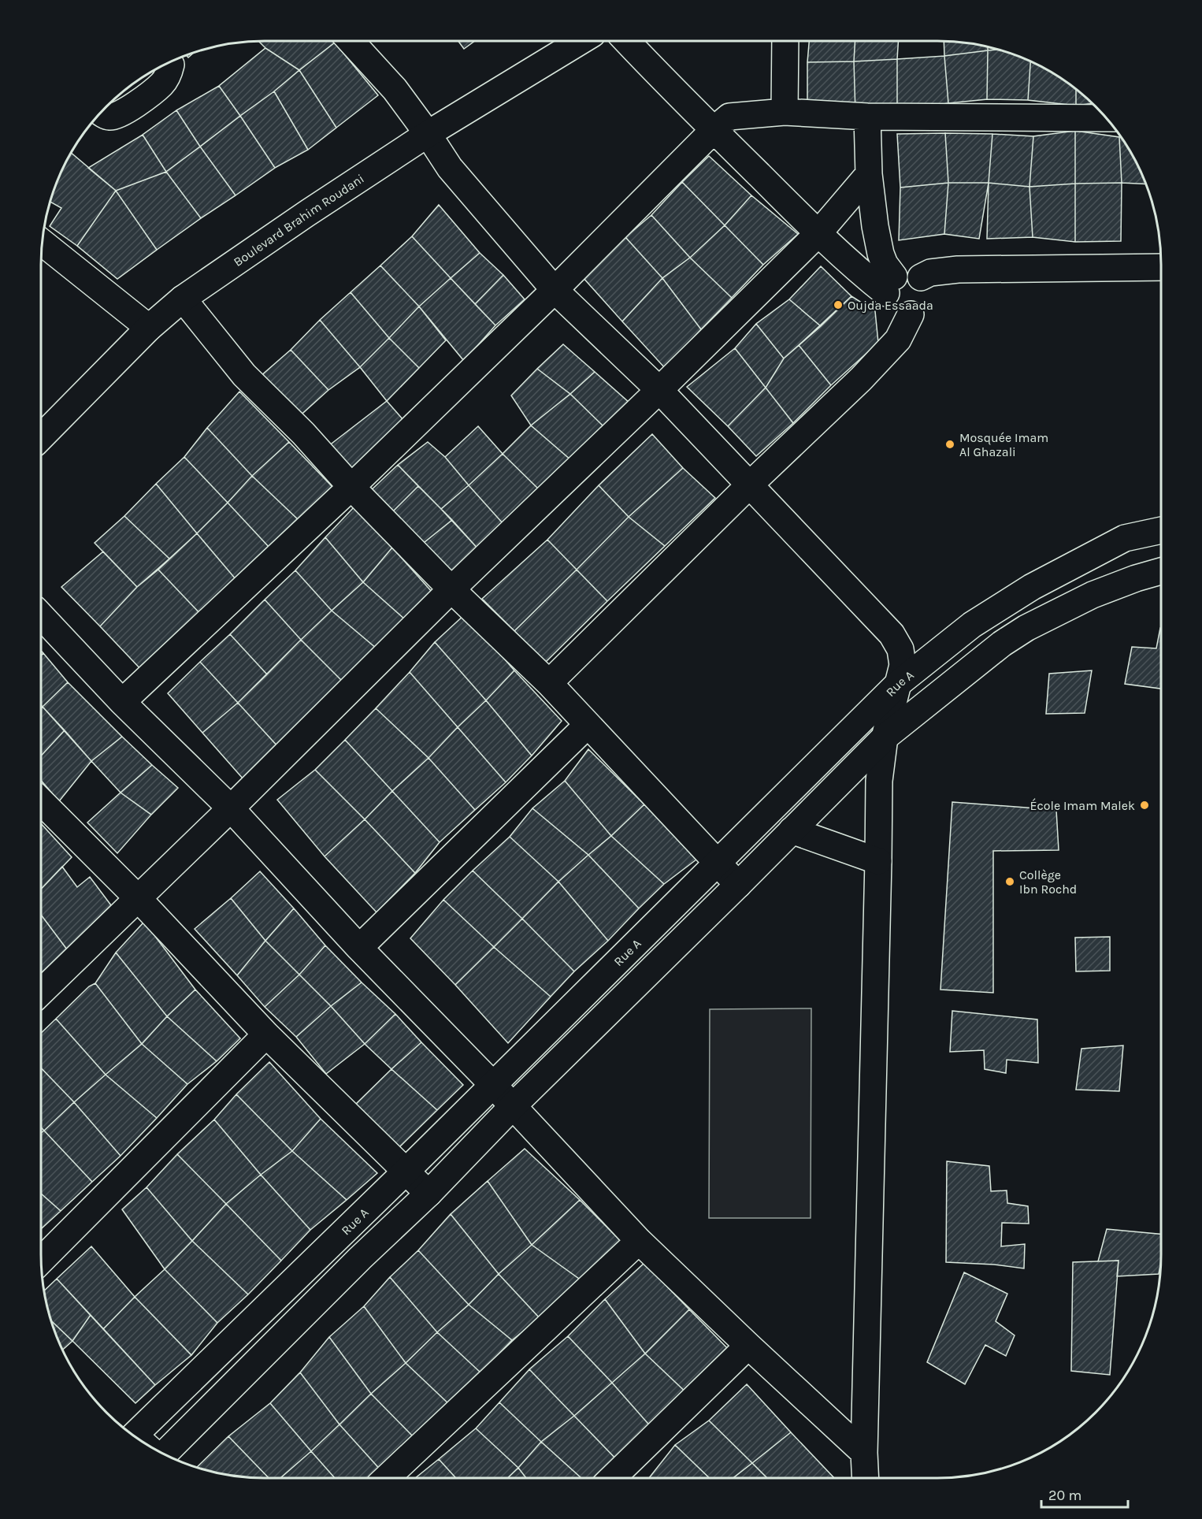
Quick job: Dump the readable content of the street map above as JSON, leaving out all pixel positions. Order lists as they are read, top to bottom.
{
  "streets": {
    "street": ["Boulevard Brahim Roudani", "Rue A"]
  },
  "places": [
    "Oujda Essaada",
    "Mosquée Imam Al Ghazali",
    "École Imam Malek",
    "Collège Ibn Rochd"
  ],
  "scale_bar": "20 m"
}
